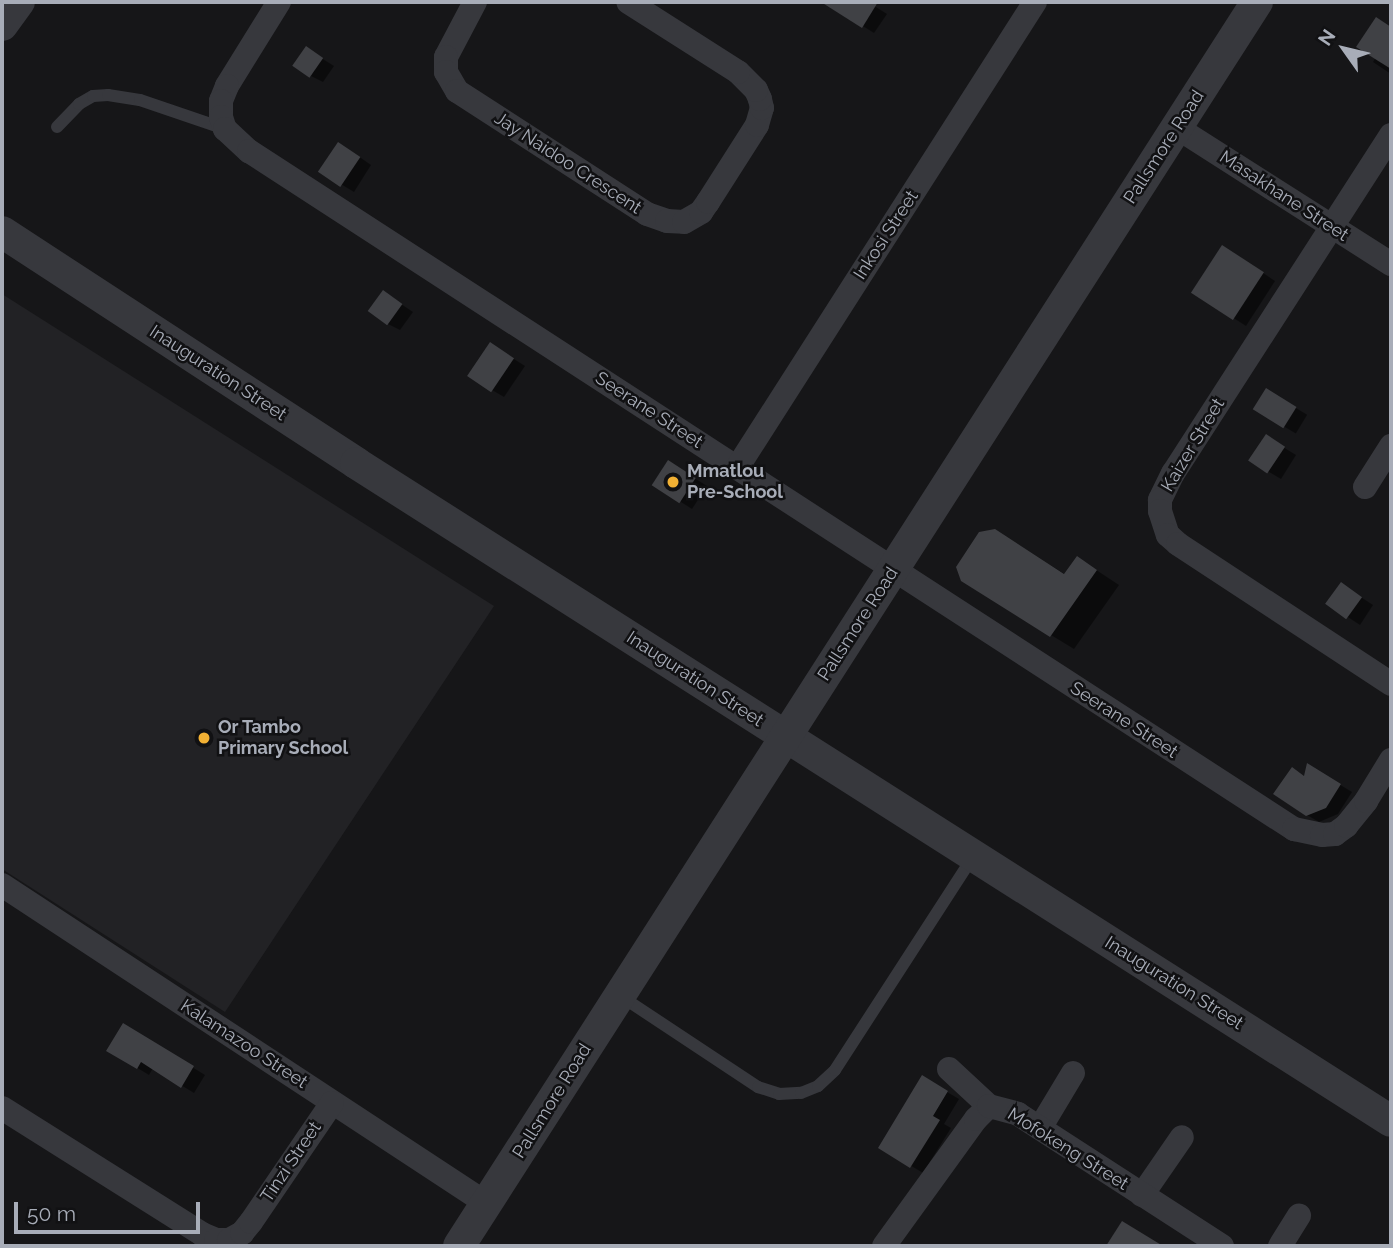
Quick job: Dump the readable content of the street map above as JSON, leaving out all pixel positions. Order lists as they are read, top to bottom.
{
  "streets": {
    "street": [
      "Pallsmore Road",
      "Jay Naidoo Crescent",
      "Masakhane Street",
      "Inkosi Street",
      "Inauguration Street",
      "Seerane Street",
      "Kaizer Street",
      "Kalamazoo Street",
      "Mofokeng Street",
      "Tinzi Street"
    ]
  },
  "crossings": [
    ["Pallsmore Road", "Masakhane Street"],
    ["Pallsmore Road", "Inauguration Street"],
    ["Pallsmore Road", "Seerane Street"],
    ["Pallsmore Road", "Kalamazoo Street"],
    ["Masakhane Street", "Kaizer Street"],
    ["Inkosi Street", "Seerane Street"],
    ["Kalamazoo Street", "Tinzi Street"]
  ],
  "places": ["Mmatlou Pre-School", "Or Tambo Primary School"],
  "scale_bar": "50 m",
  "north": "top left"
}
